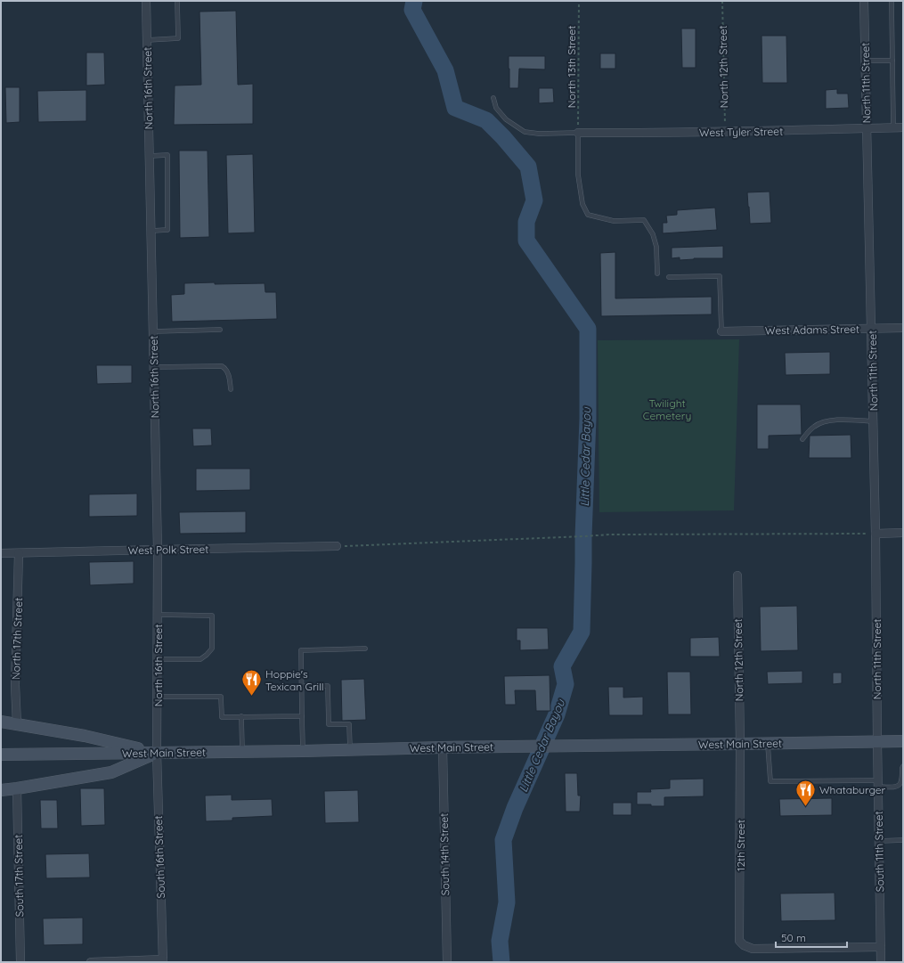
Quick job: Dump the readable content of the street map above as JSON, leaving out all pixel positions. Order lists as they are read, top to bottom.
{
  "streets": {
    "main road": ["West Main Street"],
    "street": [
      "North 12th Street",
      "North 11th Street",
      "North 16th Street",
      "West Tyler Street",
      "West Adams Street",
      "West Polk Street",
      "North 17th Street",
      "12th Street",
      "South 11th Street",
      "South 14th Street",
      "South 16th Street",
      "South 17th Street"
    ],
    "path": ["North 13th Street"]
  },
  "crossings": [
    ["North 13th Street", "West Tyler Street"],
    ["North 12th Street", "West Tyler Street"],
    ["North 12th Street", "West Main Street"],
    ["North 12th Street", "12th Street"],
    ["North 11th Street", "West Tyler Street"],
    ["North 11th Street", "West Adams Street"],
    ["North 11th Street", "West Main Street"],
    ["North 11th Street", "South 11th Street"],
    ["North 16th Street", "West Polk Street"],
    ["North 16th Street", "West Main Street"],
    ["North 16th Street", "South 16th Street"],
    ["West Polk Street", "North 17th Street"],
    ["West Main Street", "12th Street"],
    ["West Main Street", "South 11th Street"],
    ["West Main Street", "South 14th Street"],
    ["West Main Street", "South 16th Street"],
    ["12th Street", "South 11th Street"]
  ],
  "water": ["Little Cedar Bayou"],
  "parks": ["Twilight Cemetery"],
  "places": {
    "restaurant": ["Hoppie's Texican Grill", "Whataburger"]
  },
  "scale_bar": "50 m"
}
